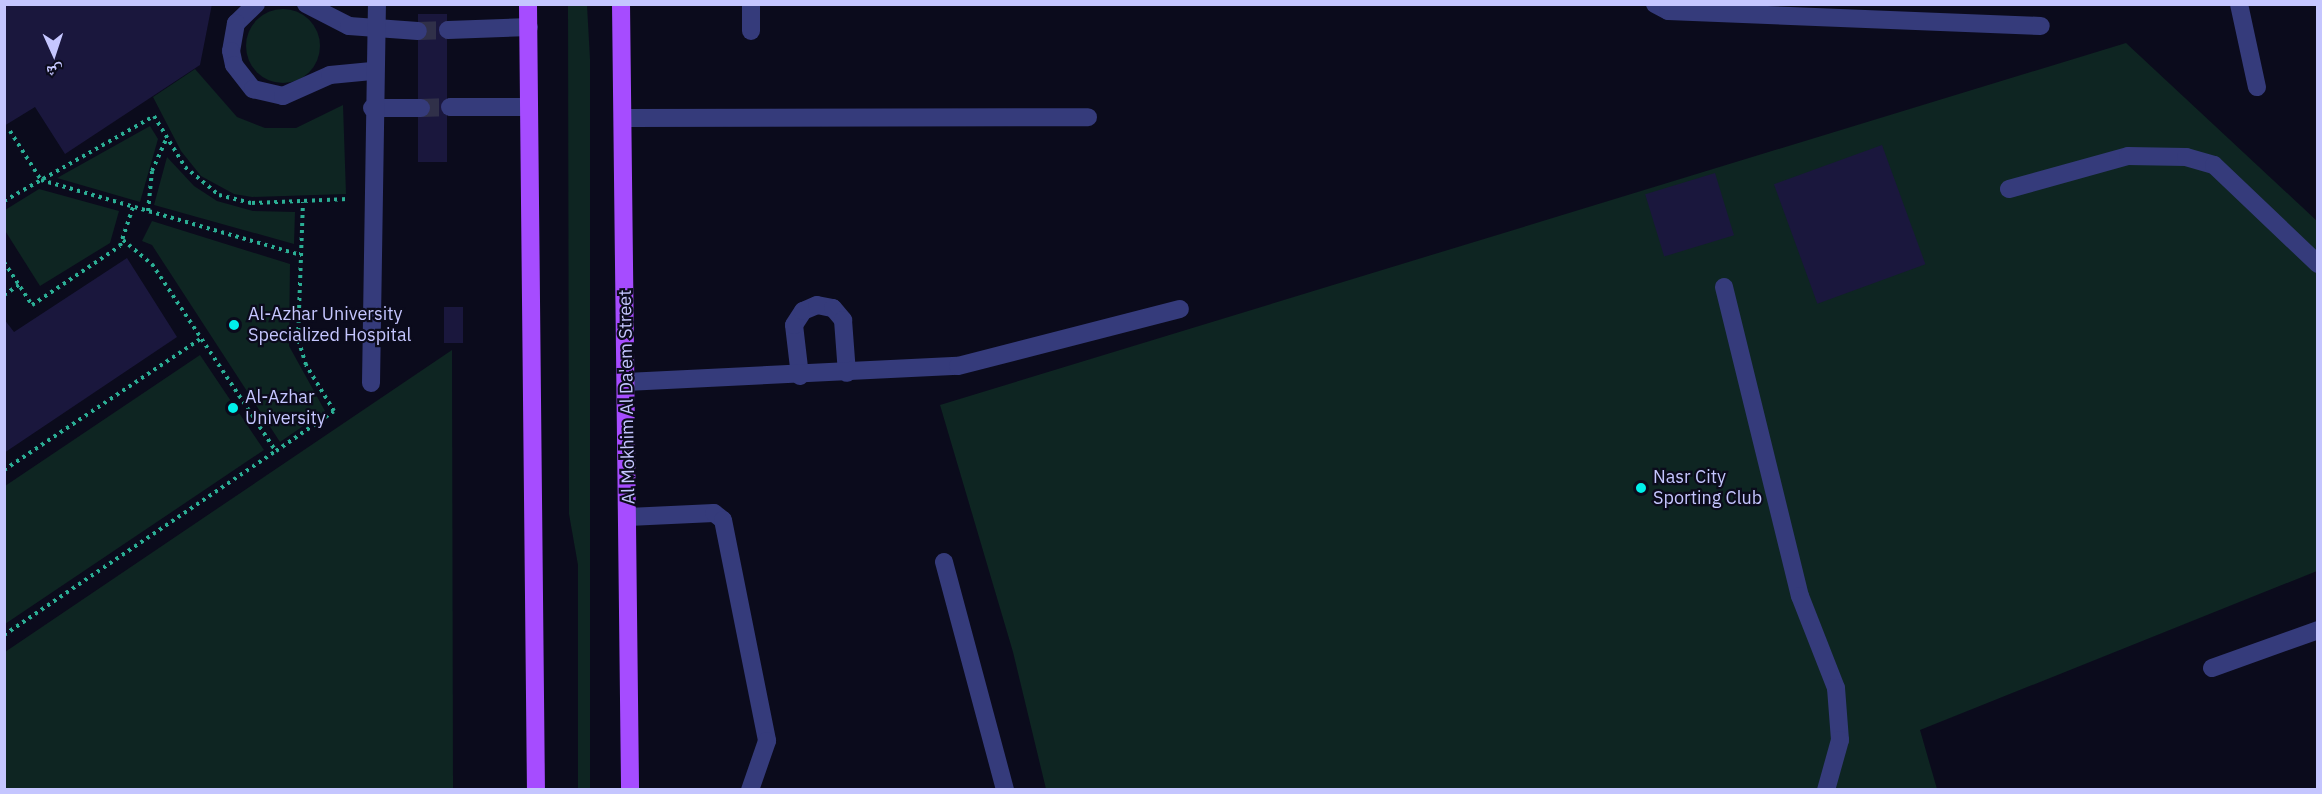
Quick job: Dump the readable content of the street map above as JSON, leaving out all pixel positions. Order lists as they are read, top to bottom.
{
  "streets": {
    "main road": ["Al Mokhim Al Da'em Street"]
  },
  "places": ["Al-Azhar University Specialized Hospital", "Al-Azhar University", "Nasr City Sporting Club"],
  "north": "bottom"
}
